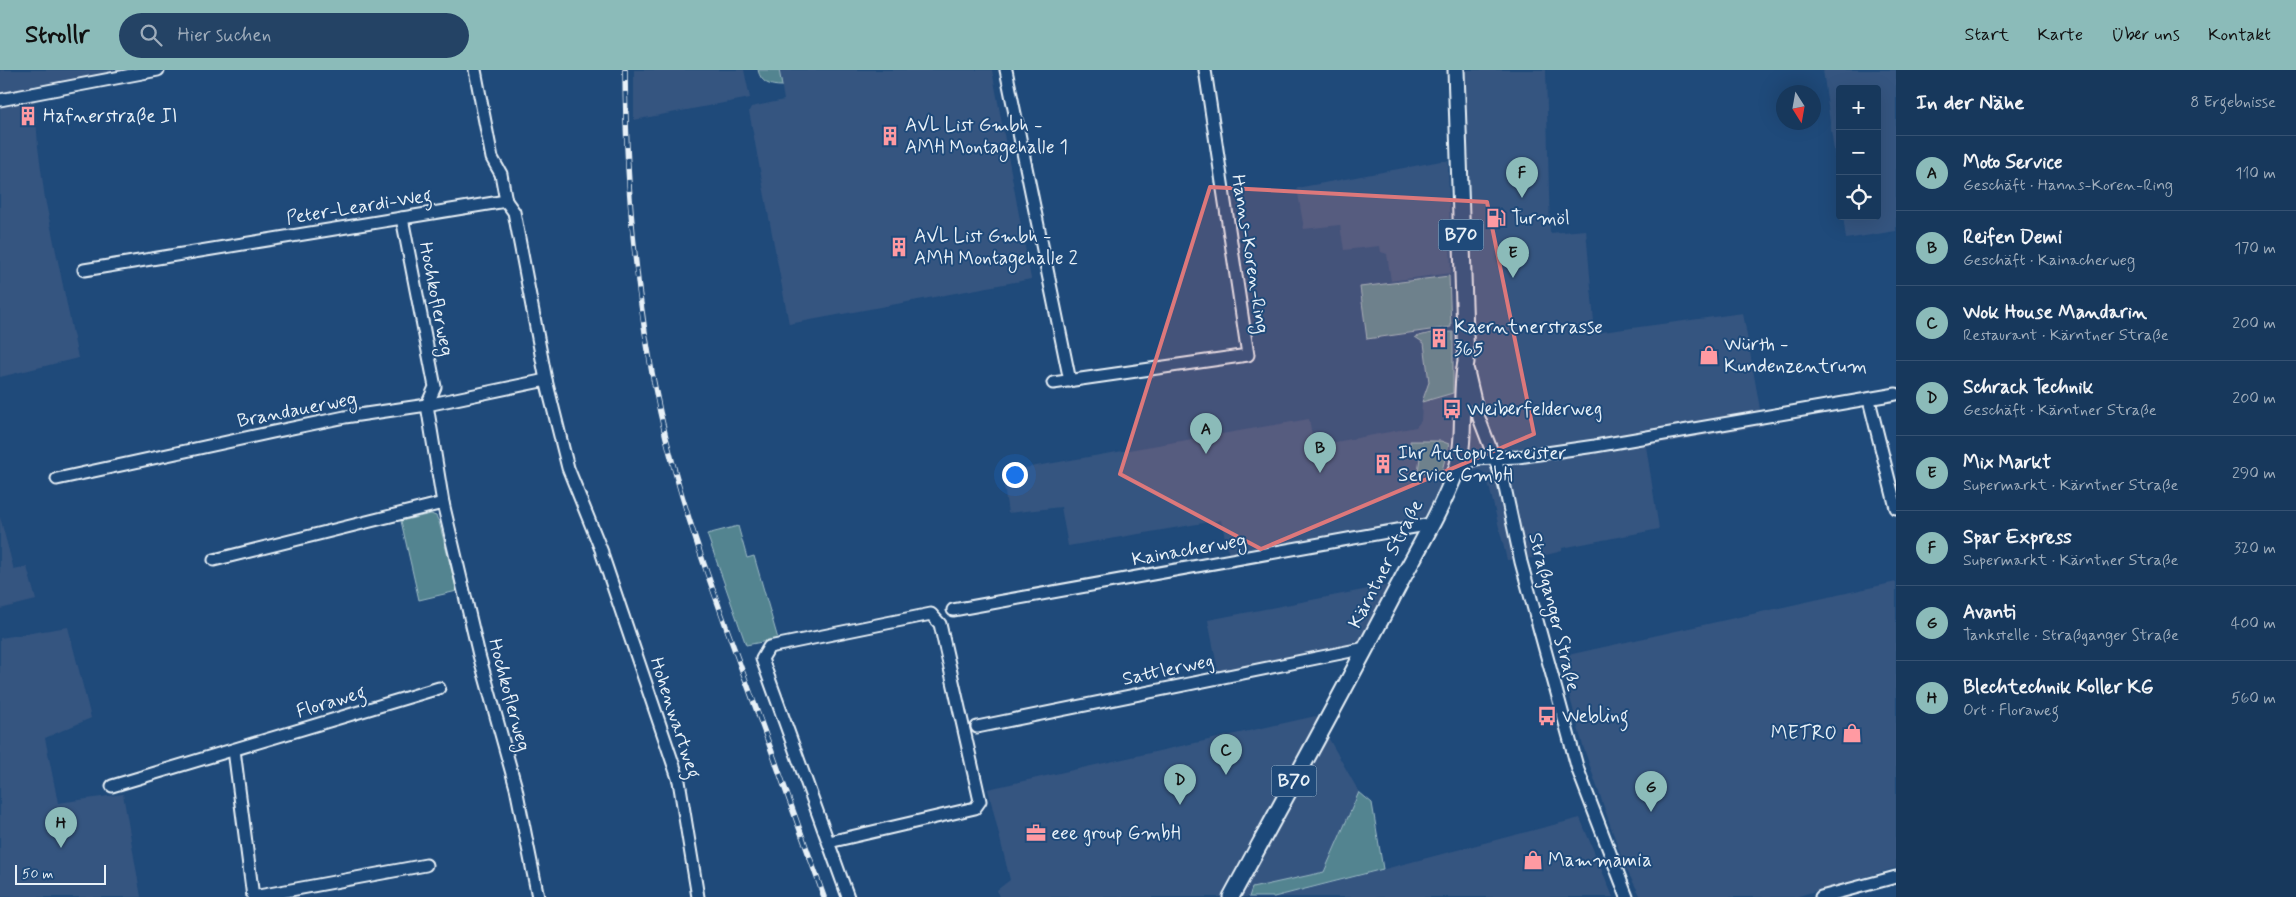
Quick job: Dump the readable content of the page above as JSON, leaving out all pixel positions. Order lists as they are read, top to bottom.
{
  "streets": {
    "main road": ["B70", "Kärntner Straße"],
    "street": [
      "Peter-Leardi-Weg",
      "Hanns-Koren-Ring",
      "Hochkoflerweg",
      "Brandauerweg",
      "Kainacherweg",
      "Straßganger Straße",
      "Sattlerweg",
      "Floraweg",
      "Hohenwartweg"
    ]
  },
  "crossings": [
    ["Peter-Leardi-Weg", "Hochkoflerweg"],
    ["Hochkoflerweg", "Brandauerweg"],
    ["Brandauerweg", "Hohenwartweg"],
    ["Kainacherweg", "Kärntner Straße"],
    ["Kärntner Straße", "Straßganger Straße"],
    ["Kärntner Straße", "Sattlerweg"]
  ],
  "places": {
    "building": [
      "Hafnerstraße II",
      "AVL List Gmbh - AMH Montagehalle 1",
      "AVL List Gmbh - AMH Montagehalle 2",
      "Kaerntnerstrasse 365",
      "Ihr Autoputzmeister Service GmbH"
    ],
    "fuel station": ["Turmöl"],
    "shop": ["Würth - Kundenzentrum", "METRO", "Mammamia"],
    "bus stop": ["Weiberfelderweg", "Webling"],
    "office": ["eee group GmbH"]
  },
  "scale_bar": "50 m",
  "north": "bottom",
  "page": {
    "header": "Strollr",
    "search": "Hier suchen",
    "nav": [
      "Start",
      "Karte",
      "Über uns",
      "Kontakt"
    ],
    "heading": ["In der Nähe", "8 Ergebnisse"],
    "map_buttons": ["+", "−"],
    "list": [
      {
        "mark": "A",
        "name": "Moto Service",
        "note": "Geschäft · Hanns-Koren-Ring",
        "value": "110 m"
      },
      {
        "mark": "B",
        "name": "Reifen Demi",
        "note": "Geschäft · Kainacherweg",
        "value": "170 m"
      },
      {
        "mark": "C",
        "name": "Wok House Mandarin",
        "note": "Restaurant · Kärntner Straße",
        "value": "200 m"
      },
      {
        "mark": "D",
        "name": "Schrack Technik",
        "note": "Geschäft · Kärntner Straße",
        "value": "200 m"
      },
      {
        "mark": "E",
        "name": "Mix Markt",
        "note": "Supermarkt · Kärntner Straße",
        "value": "290 m"
      },
      {
        "mark": "F",
        "name": "Spar Express",
        "note": "Supermarkt · Kärntner Straße",
        "value": "320 m"
      },
      {
        "mark": "G",
        "name": "Avanti",
        "note": "Tankstelle · Straßganger Straße",
        "value": "400 m"
      },
      {
        "mark": "H",
        "name": "Blechtechnik Koller KG",
        "note": "Ort · Floraweg",
        "value": "560 m"
      }
    ],
    "pins": [
      "F",
      "E",
      "A",
      "B",
      "C",
      "D",
      "G",
      "H"
    ],
    "scale": "50 m"
  }
}
